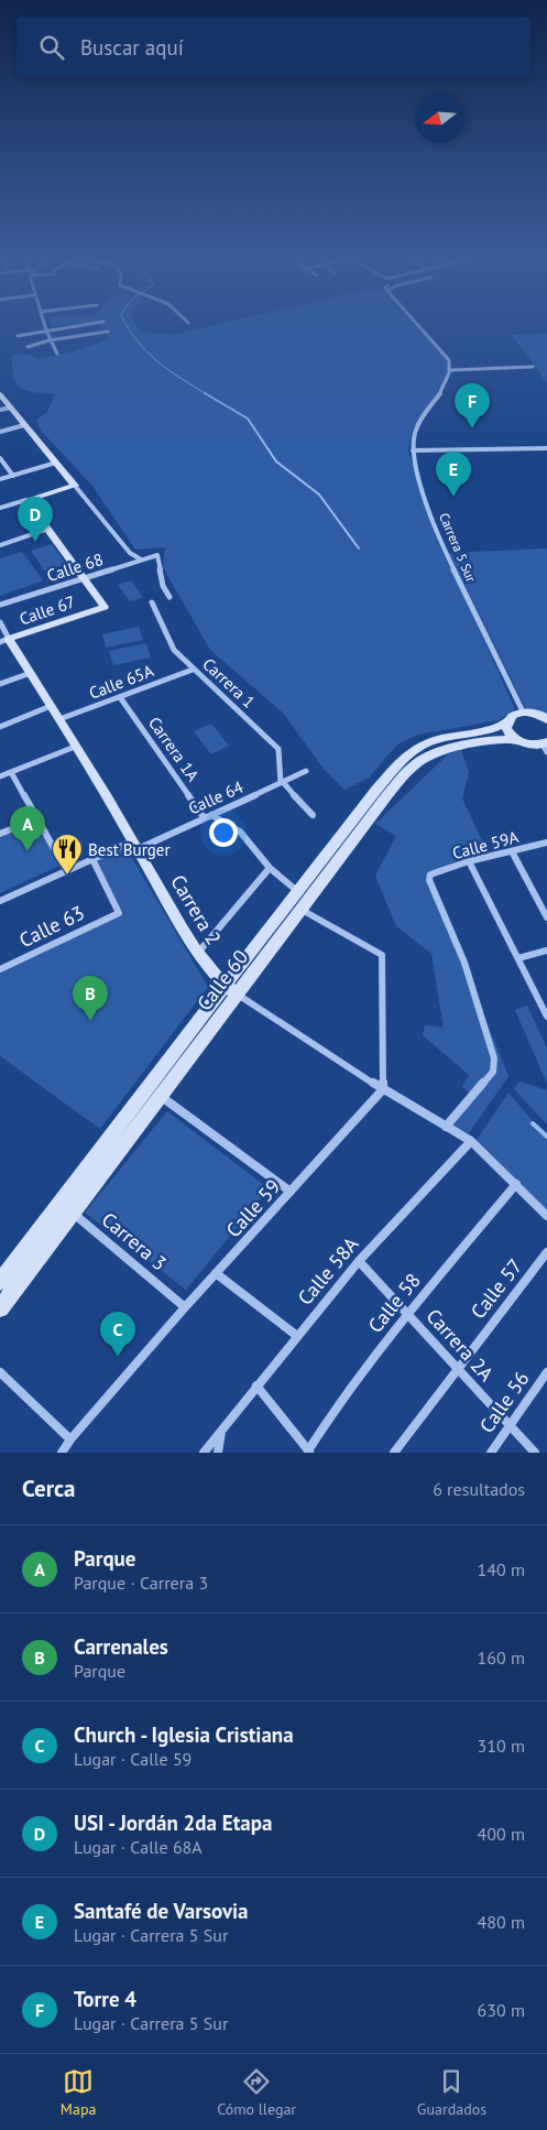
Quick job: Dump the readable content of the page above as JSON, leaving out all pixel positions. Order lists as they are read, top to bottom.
{
  "streets": {
    "main road": ["Calle 67", "Carrera 2", "Calle 60"],
    "street": [
      "Carrera 5 Sur",
      "Calle 68",
      "Calle 65A",
      "Carrera 1",
      "Carrera 1A",
      "Calle 64",
      "Calle 59A",
      "Calle 63",
      "Calle 59",
      "Carrera 3",
      "Calle 58A",
      "Calle 57",
      "Calle 58",
      "Carrera 2A",
      "Calle 56"
    ]
  },
  "crossings": [
    ["Carrera 5 Sur", "Calle 60"],
    ["Calle 68", "Calle 67"],
    ["Calle 67", "Carrera 2"],
    ["Calle 65A", "Carrera 1"],
    ["Calle 65A", "Carrera 1A"],
    ["Calle 65A", "Carrera 2"],
    ["Carrera 1", "Calle 64"],
    ["Carrera 1A", "Calle 64"],
    ["Calle 64", "Carrera 2"],
    ["Calle 64", "Calle 63"],
    ["Calle 59A", "Carrera 2"],
    ["Carrera 2", "Calle 60"],
    ["Carrera 2", "Calle 59"],
    ["Carrera 2", "Calle 58A"],
    ["Carrera 2", "Calle 58"],
    ["Calle 60", "Carrera 3"],
    ["Calle 59", "Carrera 3"],
    ["Calle 58A", "Carrera 2A"],
    ["Calle 57", "Carrera 2A"],
    ["Calle 58", "Carrera 2A"],
    ["Carrera 2A", "Calle 56"]
  ],
  "places": {
    "restaurant": ["Best Burger"]
  },
  "north": "left",
  "page": {
    "search": "Buscar aquí",
    "pins": [
      "F",
      "E",
      "D",
      "A",
      "B",
      "C"
    ],
    "heading": ["Cerca", "6 resultados"],
    "list": [
      {
        "mark": "A",
        "name": "Parque",
        "note": "Parque · Carrera 3",
        "value": "140 m"
      },
      {
        "mark": "B",
        "name": "Carrenales",
        "note": "Parque",
        "value": "160 m"
      },
      {
        "mark": "C",
        "name": "Church - Iglesia Cristiana",
        "note": "Lugar · Calle 59",
        "value": "310 m"
      },
      {
        "mark": "D",
        "name": "USI - Jordán 2da Etapa",
        "note": "Lugar · Calle 68A",
        "value": "400 m"
      },
      {
        "mark": "E",
        "name": "Santafé de Varsovia",
        "note": "Lugar · Carrera 5 Sur",
        "value": "480 m"
      },
      {
        "mark": "F",
        "name": "Torre 4",
        "note": "Lugar · Carrera 5 Sur",
        "value": "630 m"
      }
    ],
    "nav": ["Mapa", "Cómo llegar", "Guardados"]
  }
}
